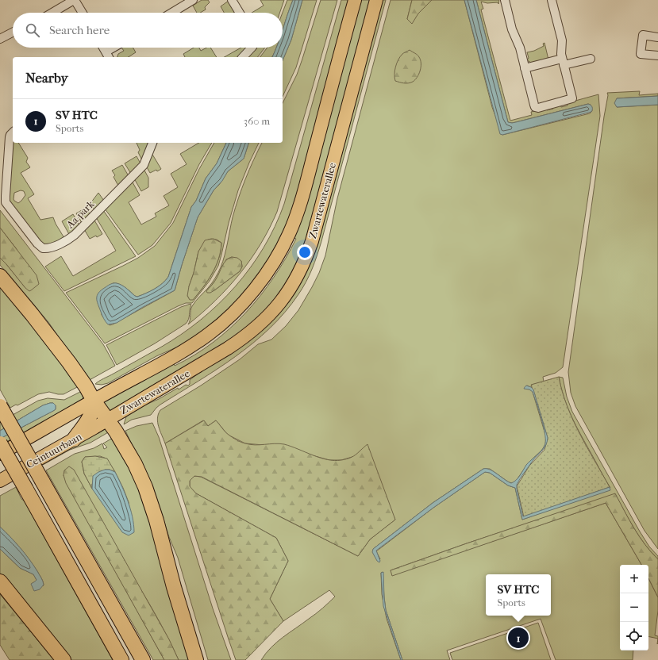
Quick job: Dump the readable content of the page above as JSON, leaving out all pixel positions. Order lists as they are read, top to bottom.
{
  "streets": {
    "main road": ["Zwartewaterallee", "Ceintuurbaan"],
    "street": ["Aa-park"]
  },
  "crossings": [
    ["Zwartewaterallee", "Ceintuurbaan"]
  ],
  "page": {
    "search": "Search here",
    "heading": "Nearby",
    "list": [
      {
        "mark": "1",
        "name": "SV HTC",
        "note": "Sports",
        "value": "360 m"
      }
    ],
    "map_buttons": ["+", "−"],
    "popup": ["SV HTC", "Sports"],
    "pins": "1"
  }
}
